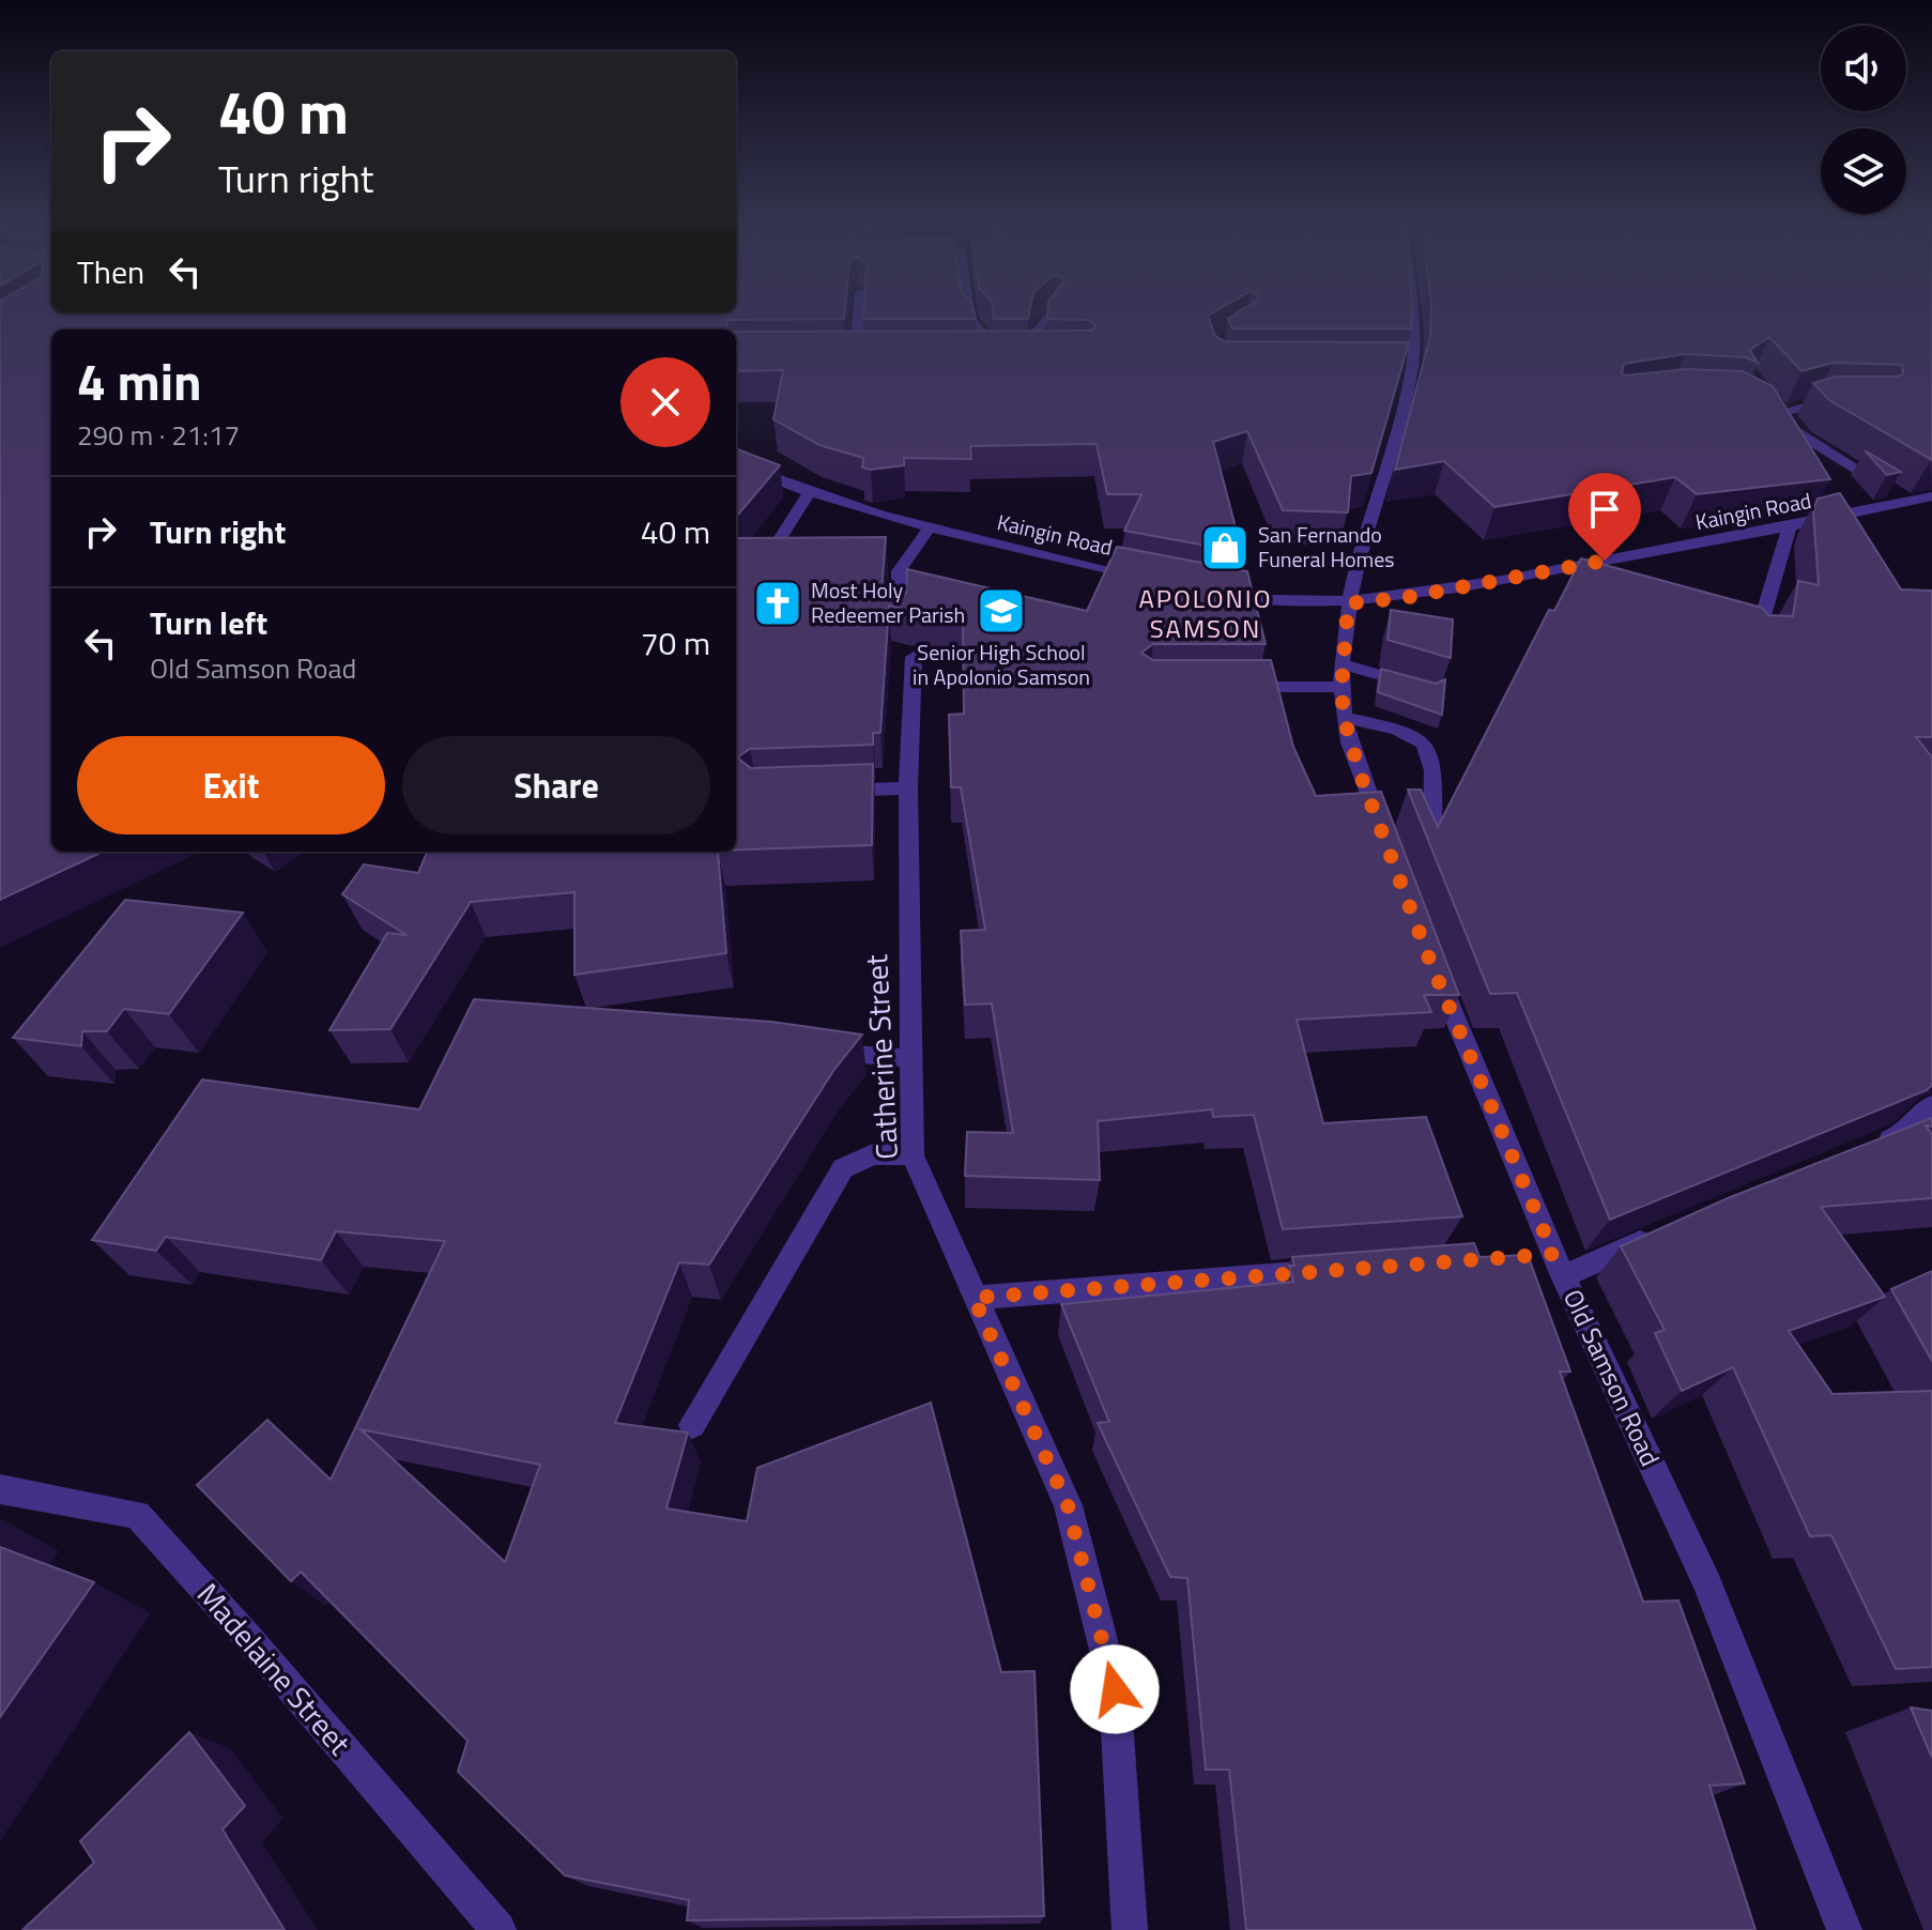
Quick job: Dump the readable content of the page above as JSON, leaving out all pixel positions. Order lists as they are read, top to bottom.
{
  "streets": {
    "street": [
      "Kaingin Road",
      "Catherine Street",
      "Old Samson Road",
      "Madelaine Street"
    ]
  },
  "districts": ["APOLONIO SAMSON"],
  "places": {
    "shop": ["San Fernando Funeral Homes"],
    "church": ["Most Holy Redeemer Parish"],
    "school or university": ["Senior High School in Apolonio Samson"]
  },
  "page": {
    "turn": ["40 m", "Turn right"],
    "then": "Then",
    "heading": ["4 min", "290 m · 21:17"],
    "list": [
      {
        "name": "Turn right",
        "value": "40 m"
      },
      {
        "name": "Turn left",
        "note": "Old Samson Road",
        "value": "70 m"
      }
    ],
    "buttons": ["Exit", "Share"]
  }
}
